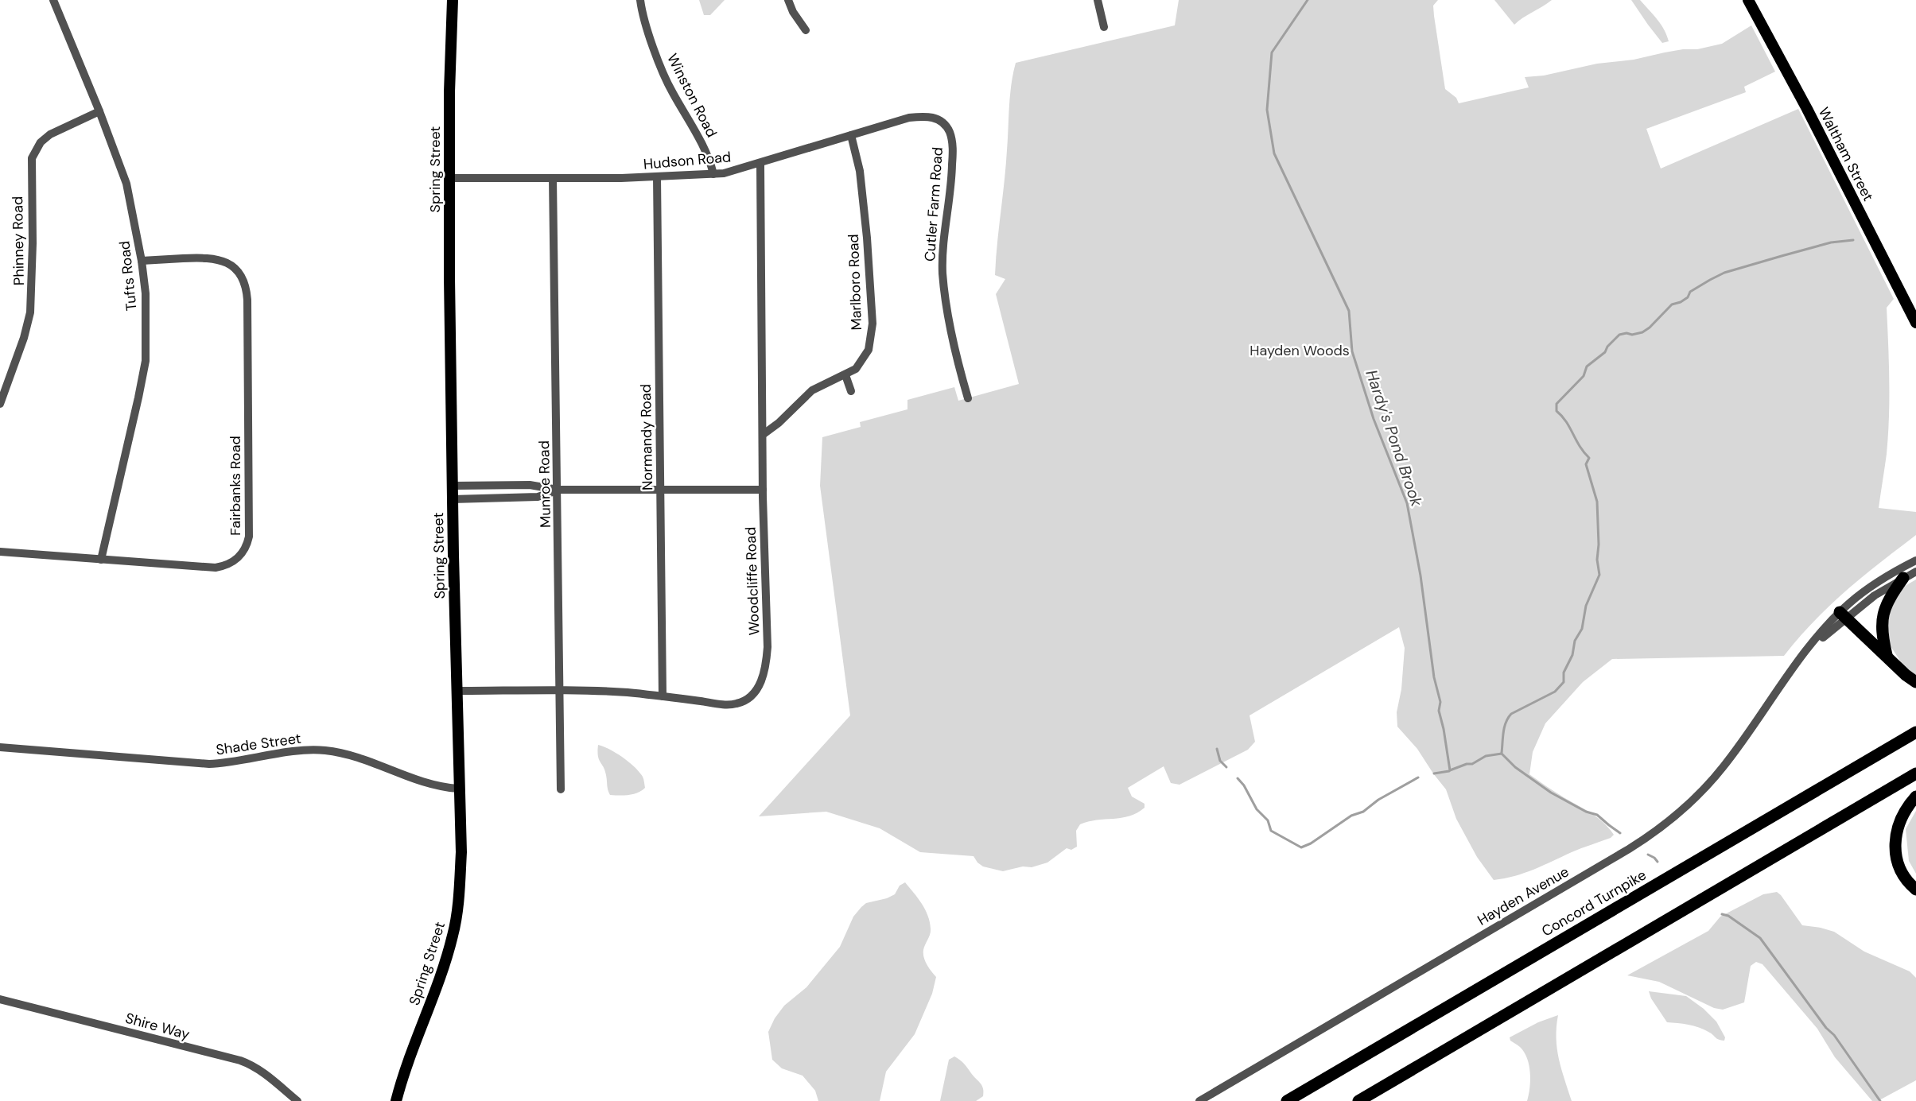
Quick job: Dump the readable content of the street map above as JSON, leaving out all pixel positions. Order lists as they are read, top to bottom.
{
  "streets": {
    "highway": ["Concord Turnpike"],
    "main road": ["Waltham Street", "Spring Street"],
    "street": [
      "Winston Road",
      "Hudson Road",
      "Cutler Farm Road",
      "Phinney Road",
      "Tufts Road",
      "Marlboro Road",
      "Normandy Road",
      "Munroe Road",
      "Fairbanks Road",
      "Woodcliffe Road",
      "Shade Street",
      "Hayden Avenue",
      "Shire Way"
    ]
  },
  "crossings": [
    ["Winston Road", "Hudson Road"],
    ["Hudson Road", "Spring Street"],
    ["Hudson Road", "Cutler Farm Road"],
    ["Hudson Road", "Marlboro Road"],
    ["Hudson Road", "Normandy Road"],
    ["Hudson Road", "Munroe Road"],
    ["Hudson Road", "Woodcliffe Road"],
    ["Spring Street", "Woodcliffe Road"],
    ["Spring Street", "Shade Street"],
    ["Phinney Road", "Tufts Road"],
    ["Tufts Road", "Fairbanks Road"],
    ["Marlboro Road", "Woodcliffe Road"],
    ["Normandy Road", "Woodcliffe Road"],
    ["Munroe Road", "Woodcliffe Road"]
  ],
  "water": ["Hardy's Pond Brook"],
  "parks": ["Hayden Woods"]
}
